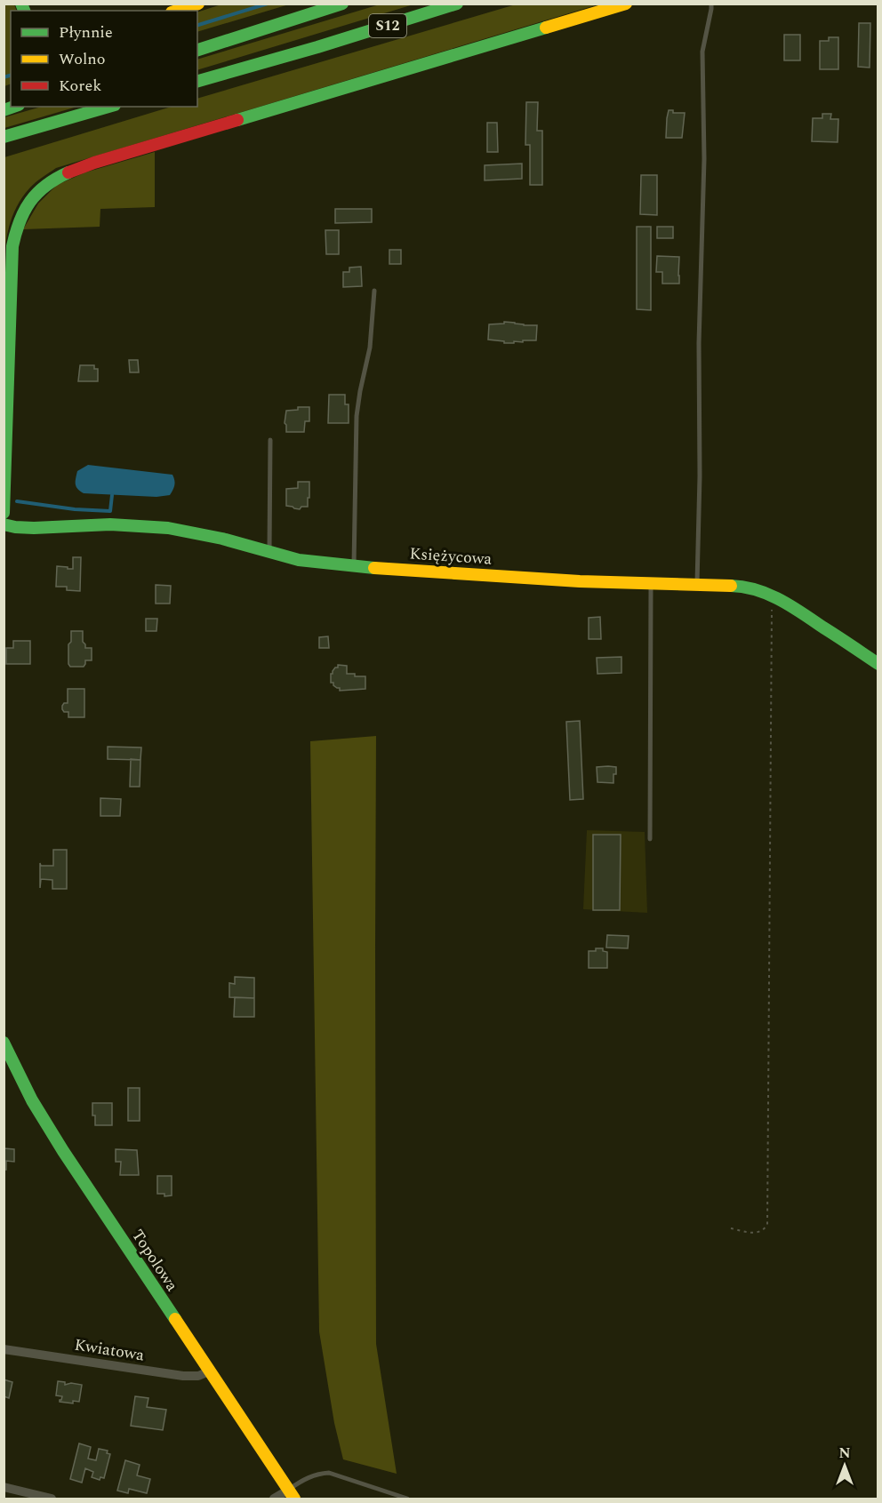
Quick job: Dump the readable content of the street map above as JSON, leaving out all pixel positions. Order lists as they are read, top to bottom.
{
  "streets": {
    "main road": ["S12", "Księżycowa", "Topolowa"],
    "street": ["Kwiatowa"]
  },
  "crossings": [
    ["Topolowa", "Kwiatowa"]
  ],
  "legend": ["Płynnie", "Wolno", "Korek"],
  "north": "top"
}
